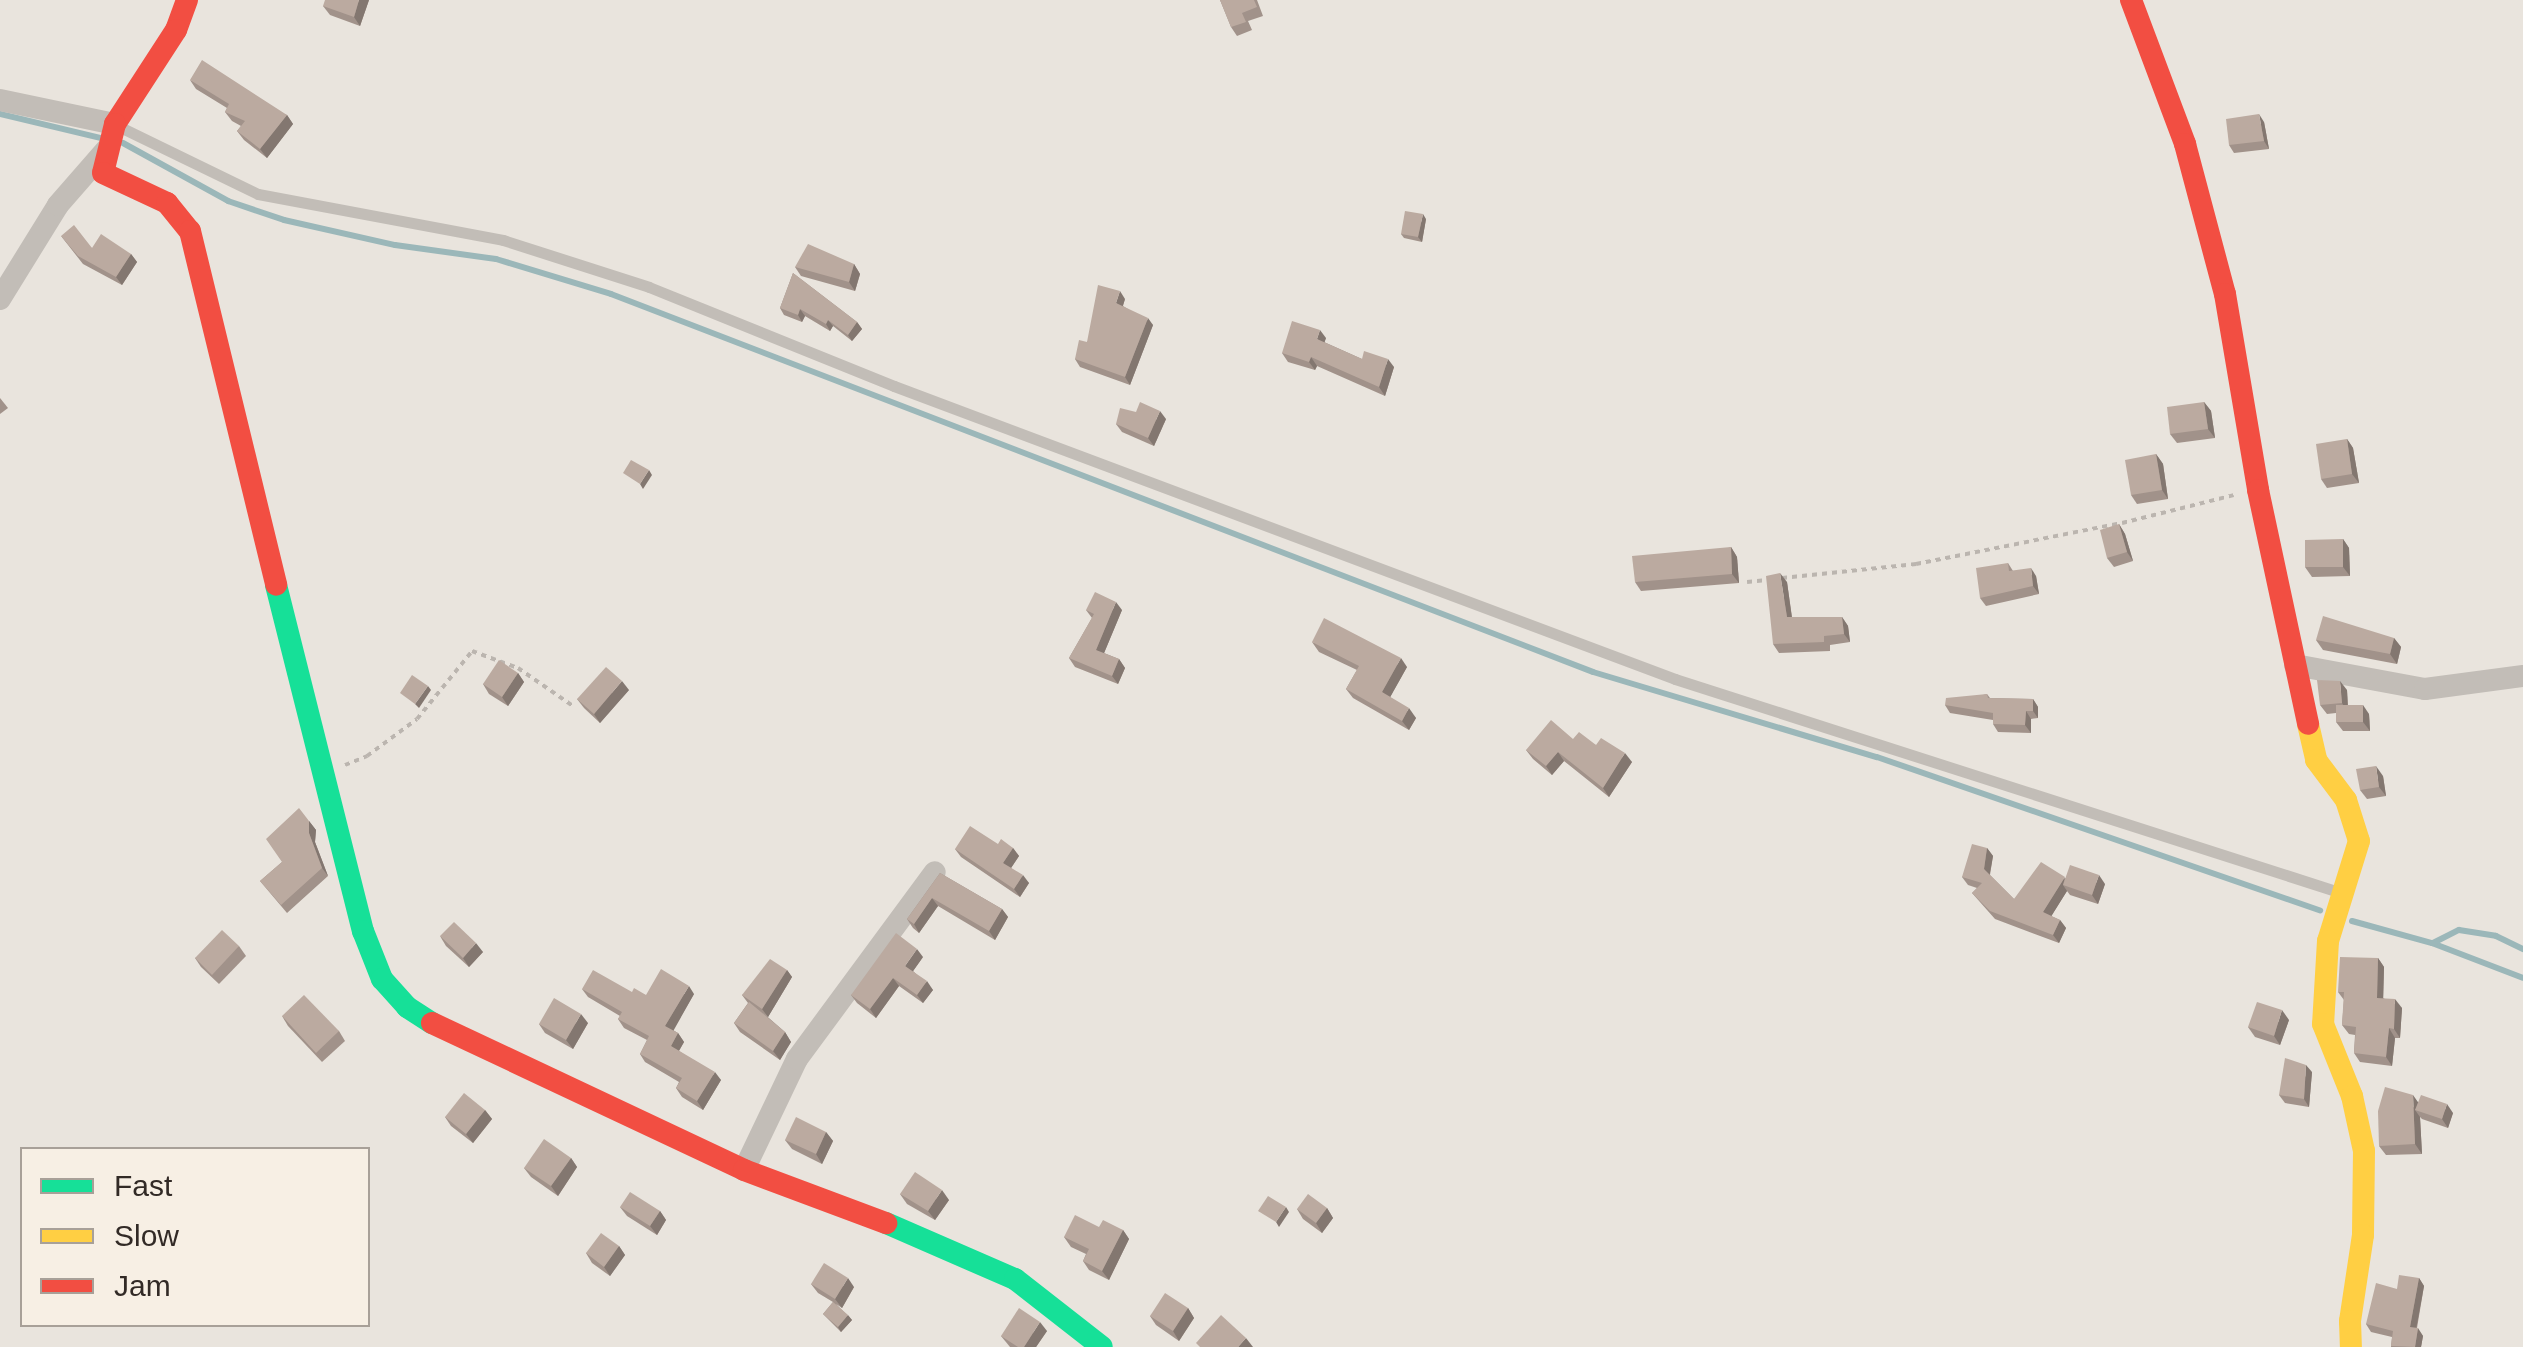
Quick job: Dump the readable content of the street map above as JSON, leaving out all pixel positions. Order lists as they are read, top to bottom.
{
  "legend": ["Fast", "Slow", "Jam"]
}
